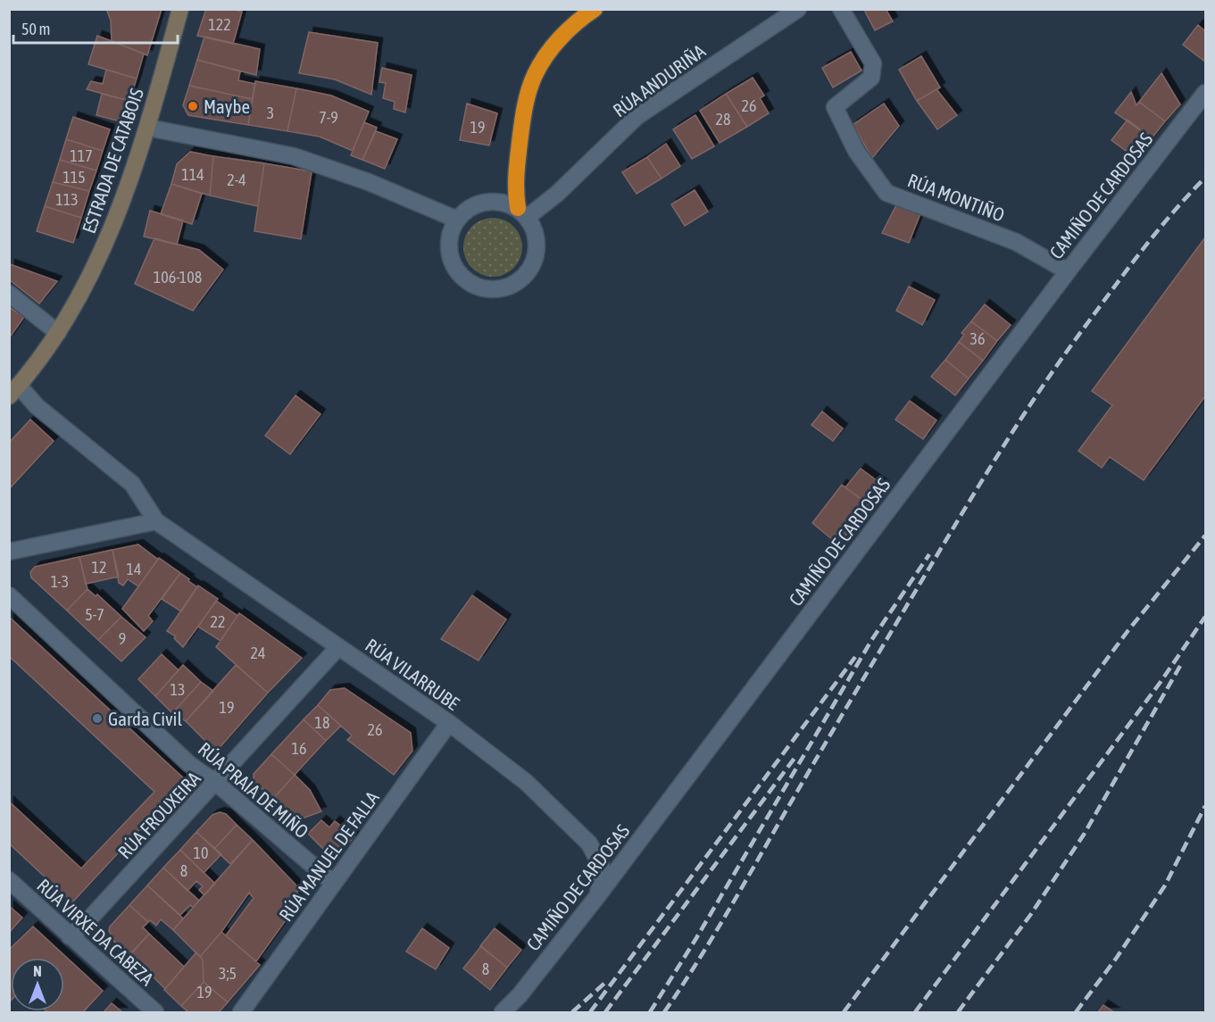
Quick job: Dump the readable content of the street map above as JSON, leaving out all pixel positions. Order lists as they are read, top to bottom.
{
  "streets": {
    "main road": ["ESTRADA DE CATABOIS"],
    "street": [
      "RÚA ANDURIÑA",
      "CAMIÑO DE CARDOSAS",
      "RÚA MONTIÑO",
      "RÚA VILARRUBE",
      "RÚA PRAIA DE MIÑO",
      "RÚA FROUXEIRA",
      "RÚA MANUEL DE FALLA",
      "RÚA VIRXE DA CABEZA"
    ]
  },
  "crossings": [
    ["ESTRADA DE CATABOIS", "RÚA VILARRUBE"],
    ["CAMIÑO DE CARDOSAS", "RÚA MONTIÑO"],
    ["CAMIÑO DE CARDOSAS", "RÚA VILARRUBE"],
    ["RÚA VILARRUBE", "RÚA FROUXEIRA"],
    ["RÚA VILARRUBE", "RÚA MANUEL DE FALLA"],
    ["RÚA PRAIA DE MIÑO", "RÚA FROUXEIRA"],
    ["RÚA PRAIA DE MIÑO", "RÚA MANUEL DE FALLA"],
    ["RÚA FROUXEIRA", "RÚA VIRXE DA CABEZA"]
  ],
  "places": ["Maybe", "Garda Civil"],
  "house_numbers": [
    "122",
    "26",
    "3",
    "7-9",
    "28",
    "19",
    "117",
    "114",
    "115",
    "2-4",
    "113",
    "106-108",
    "36",
    "12",
    "14",
    "1-3",
    "5-7",
    "22",
    "9",
    "24",
    "13",
    "19",
    "18",
    "26",
    "16",
    "10",
    "8",
    "8",
    "3;5",
    "19"
  ],
  "scale_bar": "50 m",
  "north": "top"
}
